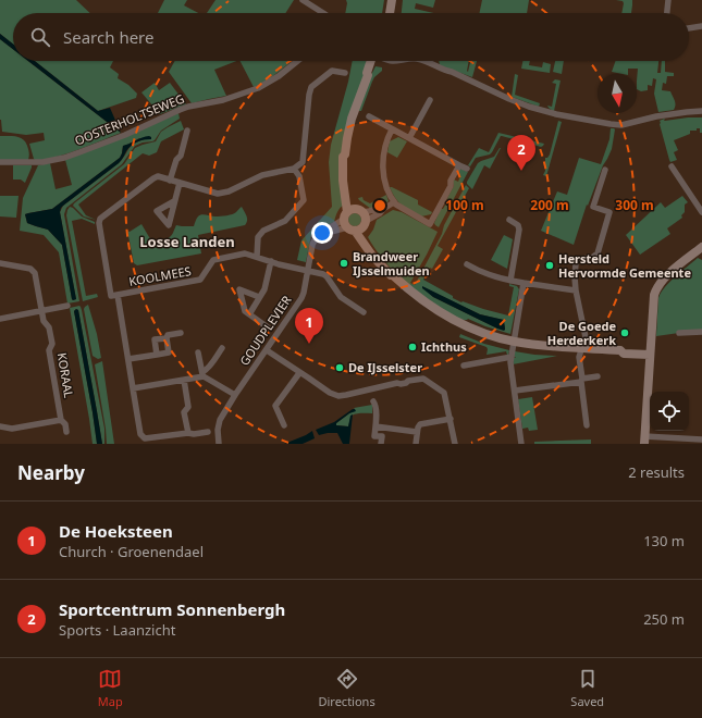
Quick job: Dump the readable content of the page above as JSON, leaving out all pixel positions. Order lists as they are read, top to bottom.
{
  "streets": {
    "street": [
      "OOSTERHOLTSEWEG",
      "KOOLMEES",
      "GOUDPLEVIER",
      "KORAAL"
    ]
  },
  "crossings": [
    ["KOOLMEES", "GOUDPLEVIER"]
  ],
  "districts": ["Losse Landen"],
  "places": [
    "Brandweer IJsselmuiden",
    "Hersteld Hervormde Gemeente",
    "De Goede Herderkerk",
    "Ichthus",
    "De IJsselster"
  ],
  "north": "bottom",
  "page": {
    "search": "Search here",
    "pins": ["2", "1"],
    "heading": ["Nearby", "2 results"],
    "list": [
      {
        "mark": "1",
        "name": "De Hoeksteen",
        "note": "Church · Groenendael",
        "value": "130 m"
      },
      {
        "mark": "2",
        "name": "Sportcentrum Sonnenbergh",
        "note": "Sports · Laanzicht",
        "value": "250 m"
      }
    ],
    "nav": ["Map", "Directions", "Saved"]
  },
  "rings": ["100 m", "200 m", "300 m"]
}
